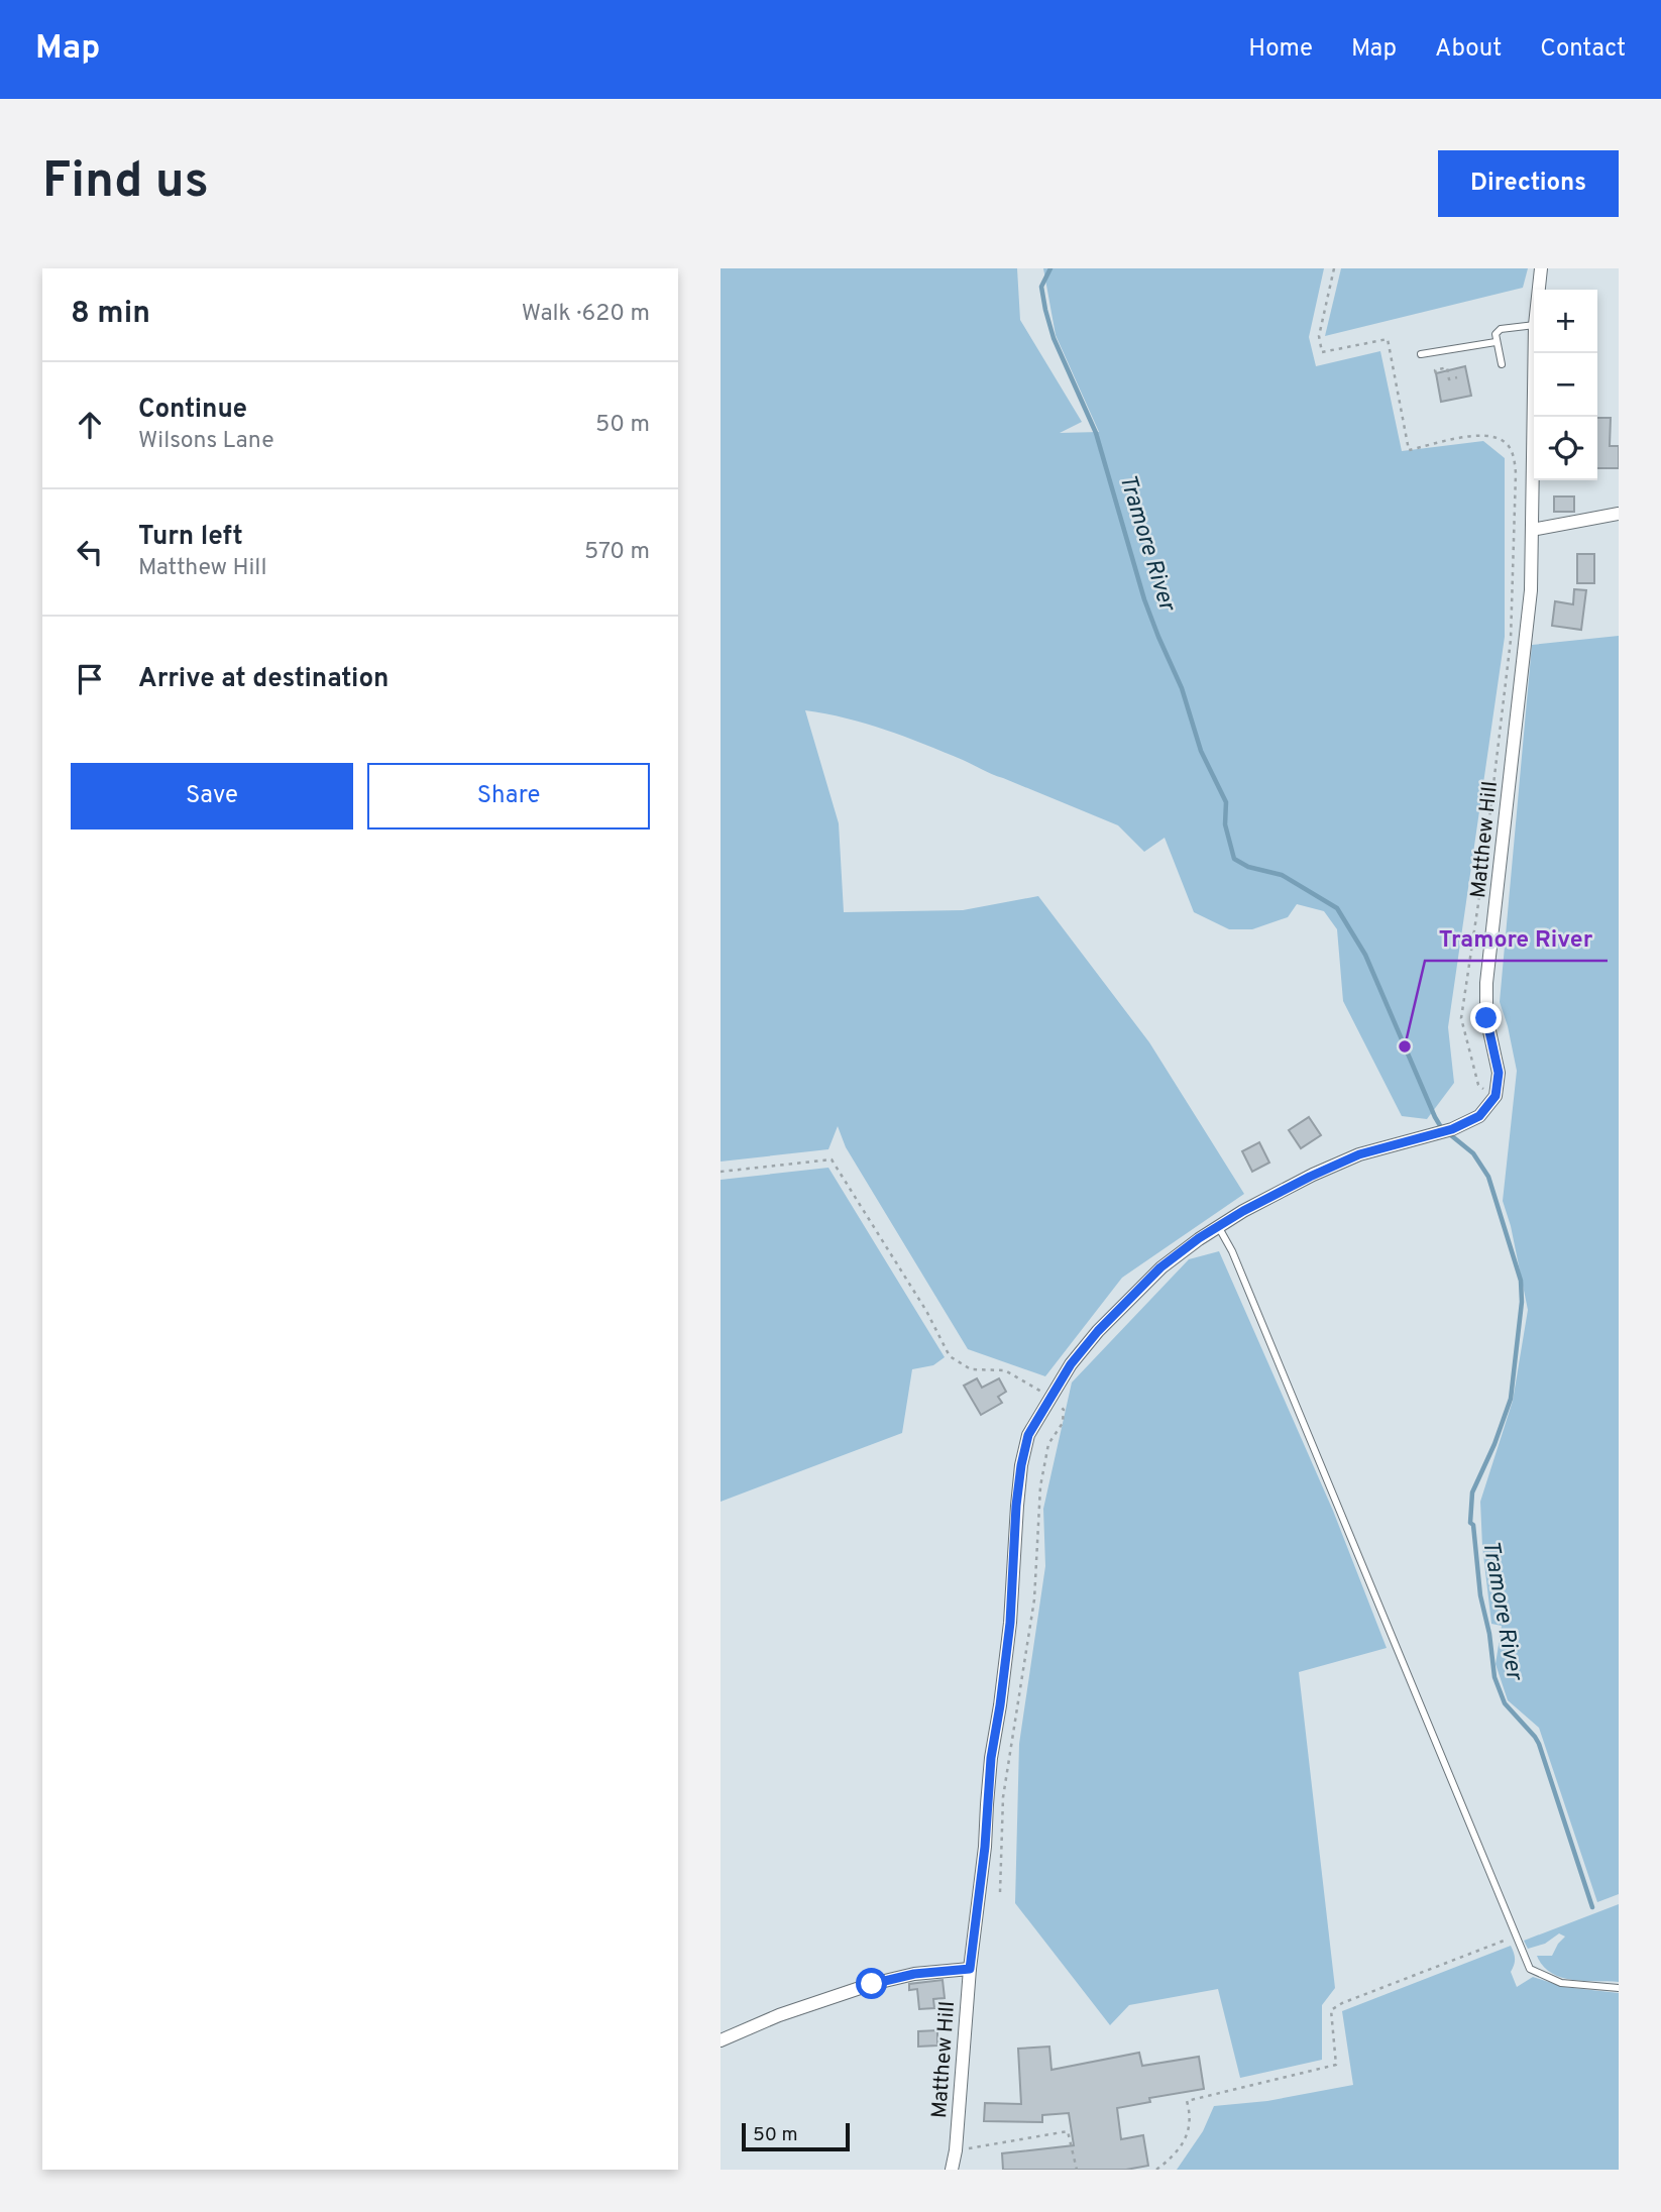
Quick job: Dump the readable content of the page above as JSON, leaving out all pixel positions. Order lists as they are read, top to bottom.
{
  "streets": {
    "street": ["Matthew Hill"]
  },
  "water": ["Tramore River"],
  "places": ["Tramore River"],
  "scale_bar": "50 m",
  "page": {
    "header": "Map",
    "nav": [
      "Home",
      "Map",
      "About",
      "Contact"
    ],
    "buttons": [
      "Directions",
      ["Save", "Share"]
    ],
    "title": "Find us",
    "heading": ["8 min", "Walk · 620 m"],
    "map_buttons": ["+", "−"],
    "list": [
      ["Continue", "Wilsons Lane", "50 m"],
      ["Turn left", "Matthew Hill", "570 m"],
      "Arrive at destination"
    ],
    "scale": "50 m"
  }
}
